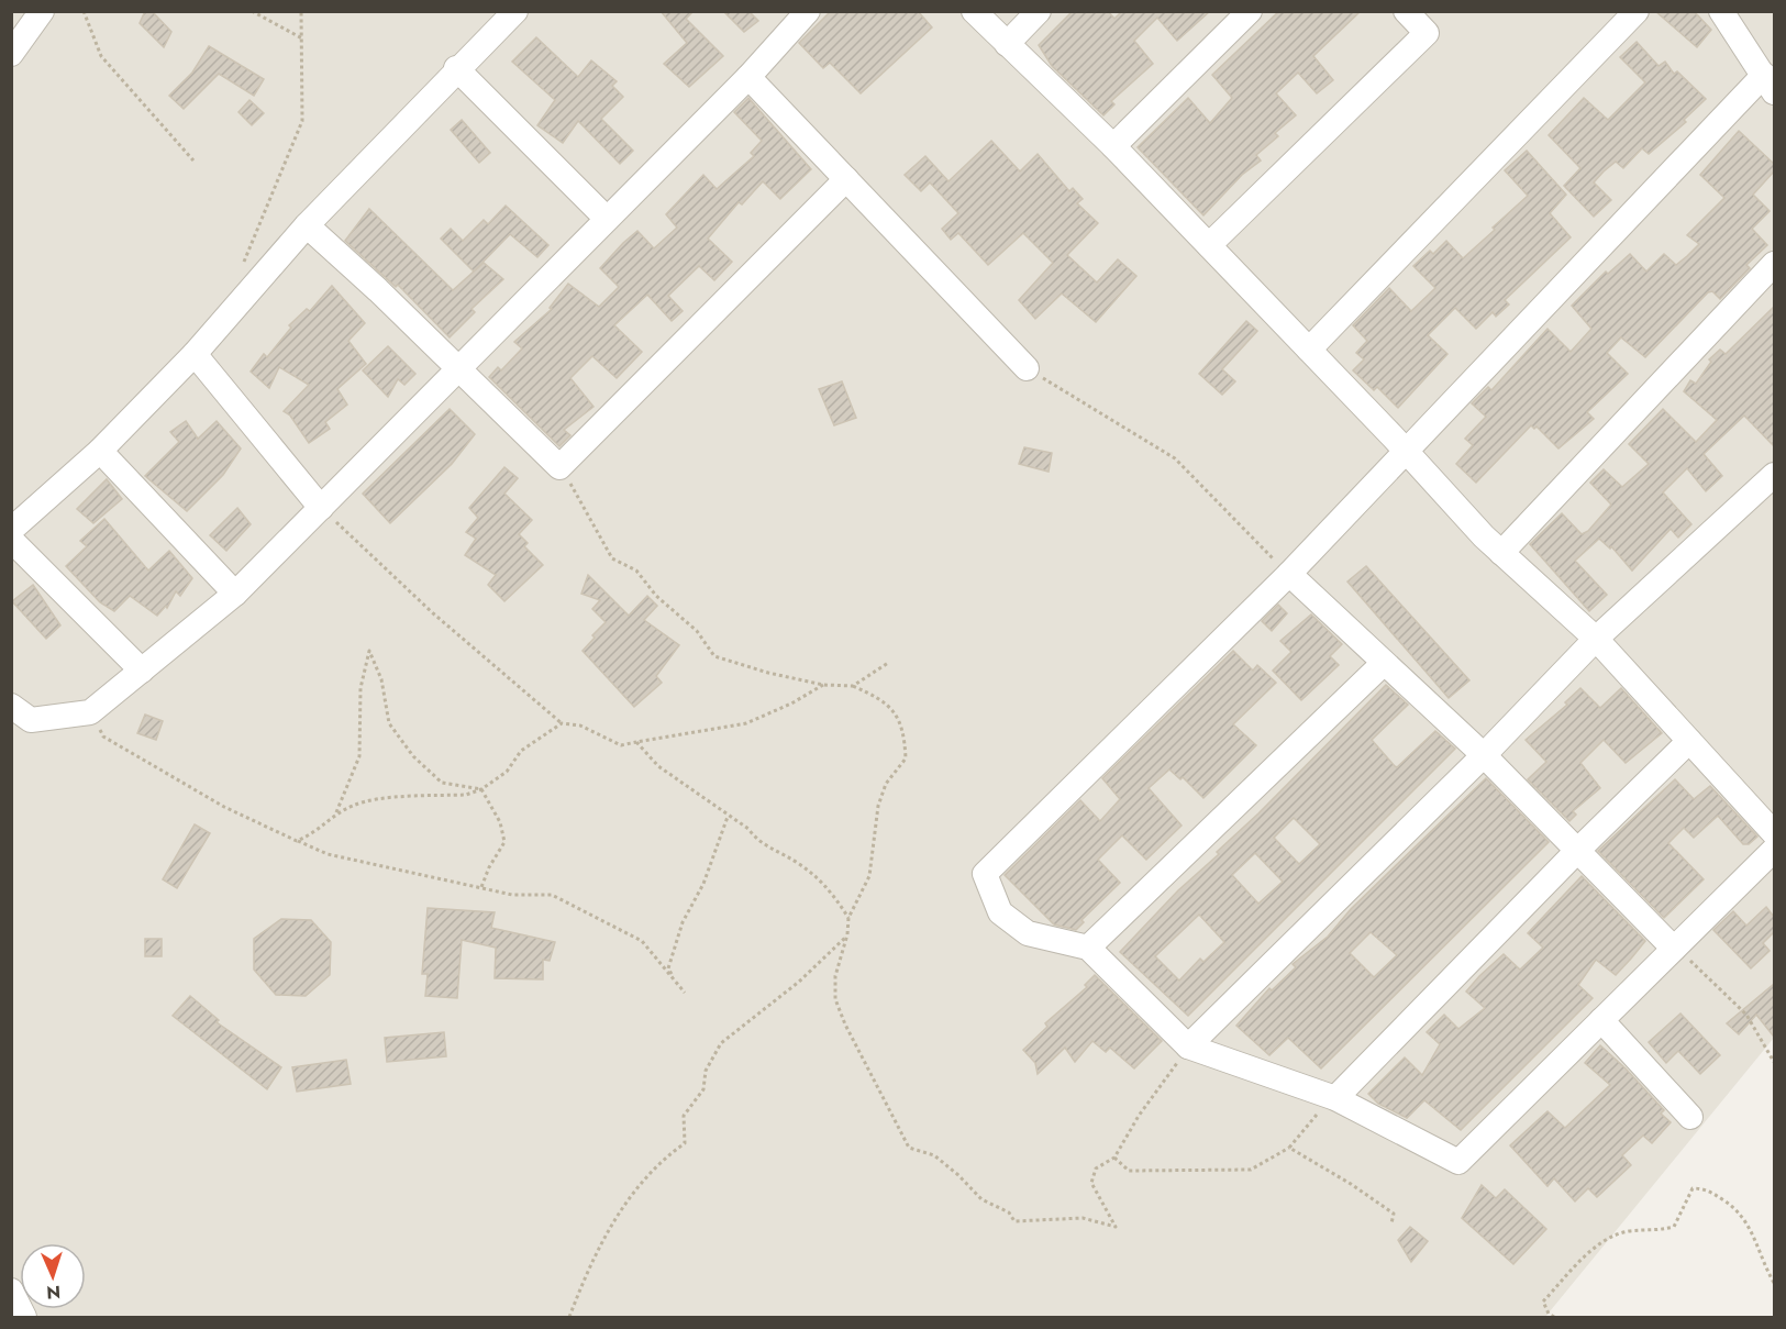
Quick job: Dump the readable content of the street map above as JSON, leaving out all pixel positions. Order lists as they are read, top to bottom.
{
  "north": "bottom"
}
